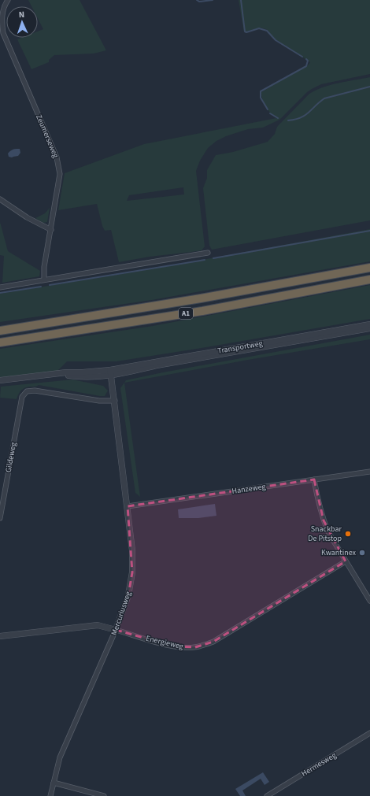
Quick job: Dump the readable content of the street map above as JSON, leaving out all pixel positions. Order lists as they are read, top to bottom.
{
  "streets": {
    "highway": ["A1"],
    "street": [
      "Zeumerseweg",
      "Transportweg",
      "Gildeweg",
      "Hanzeweg",
      "Mercuriusweg",
      "Energieweg",
      "Hermesweg"
    ]
  },
  "crossings": [
    ["Transportweg", "Mercuriusweg"],
    ["Gildeweg", "Mercuriusweg"],
    ["Hanzeweg", "Mercuriusweg"],
    ["Mercuriusweg", "Energieweg"]
  ],
  "places": ["Snackbar De Pitstop", "Kwantinex"],
  "north": "top"
}
